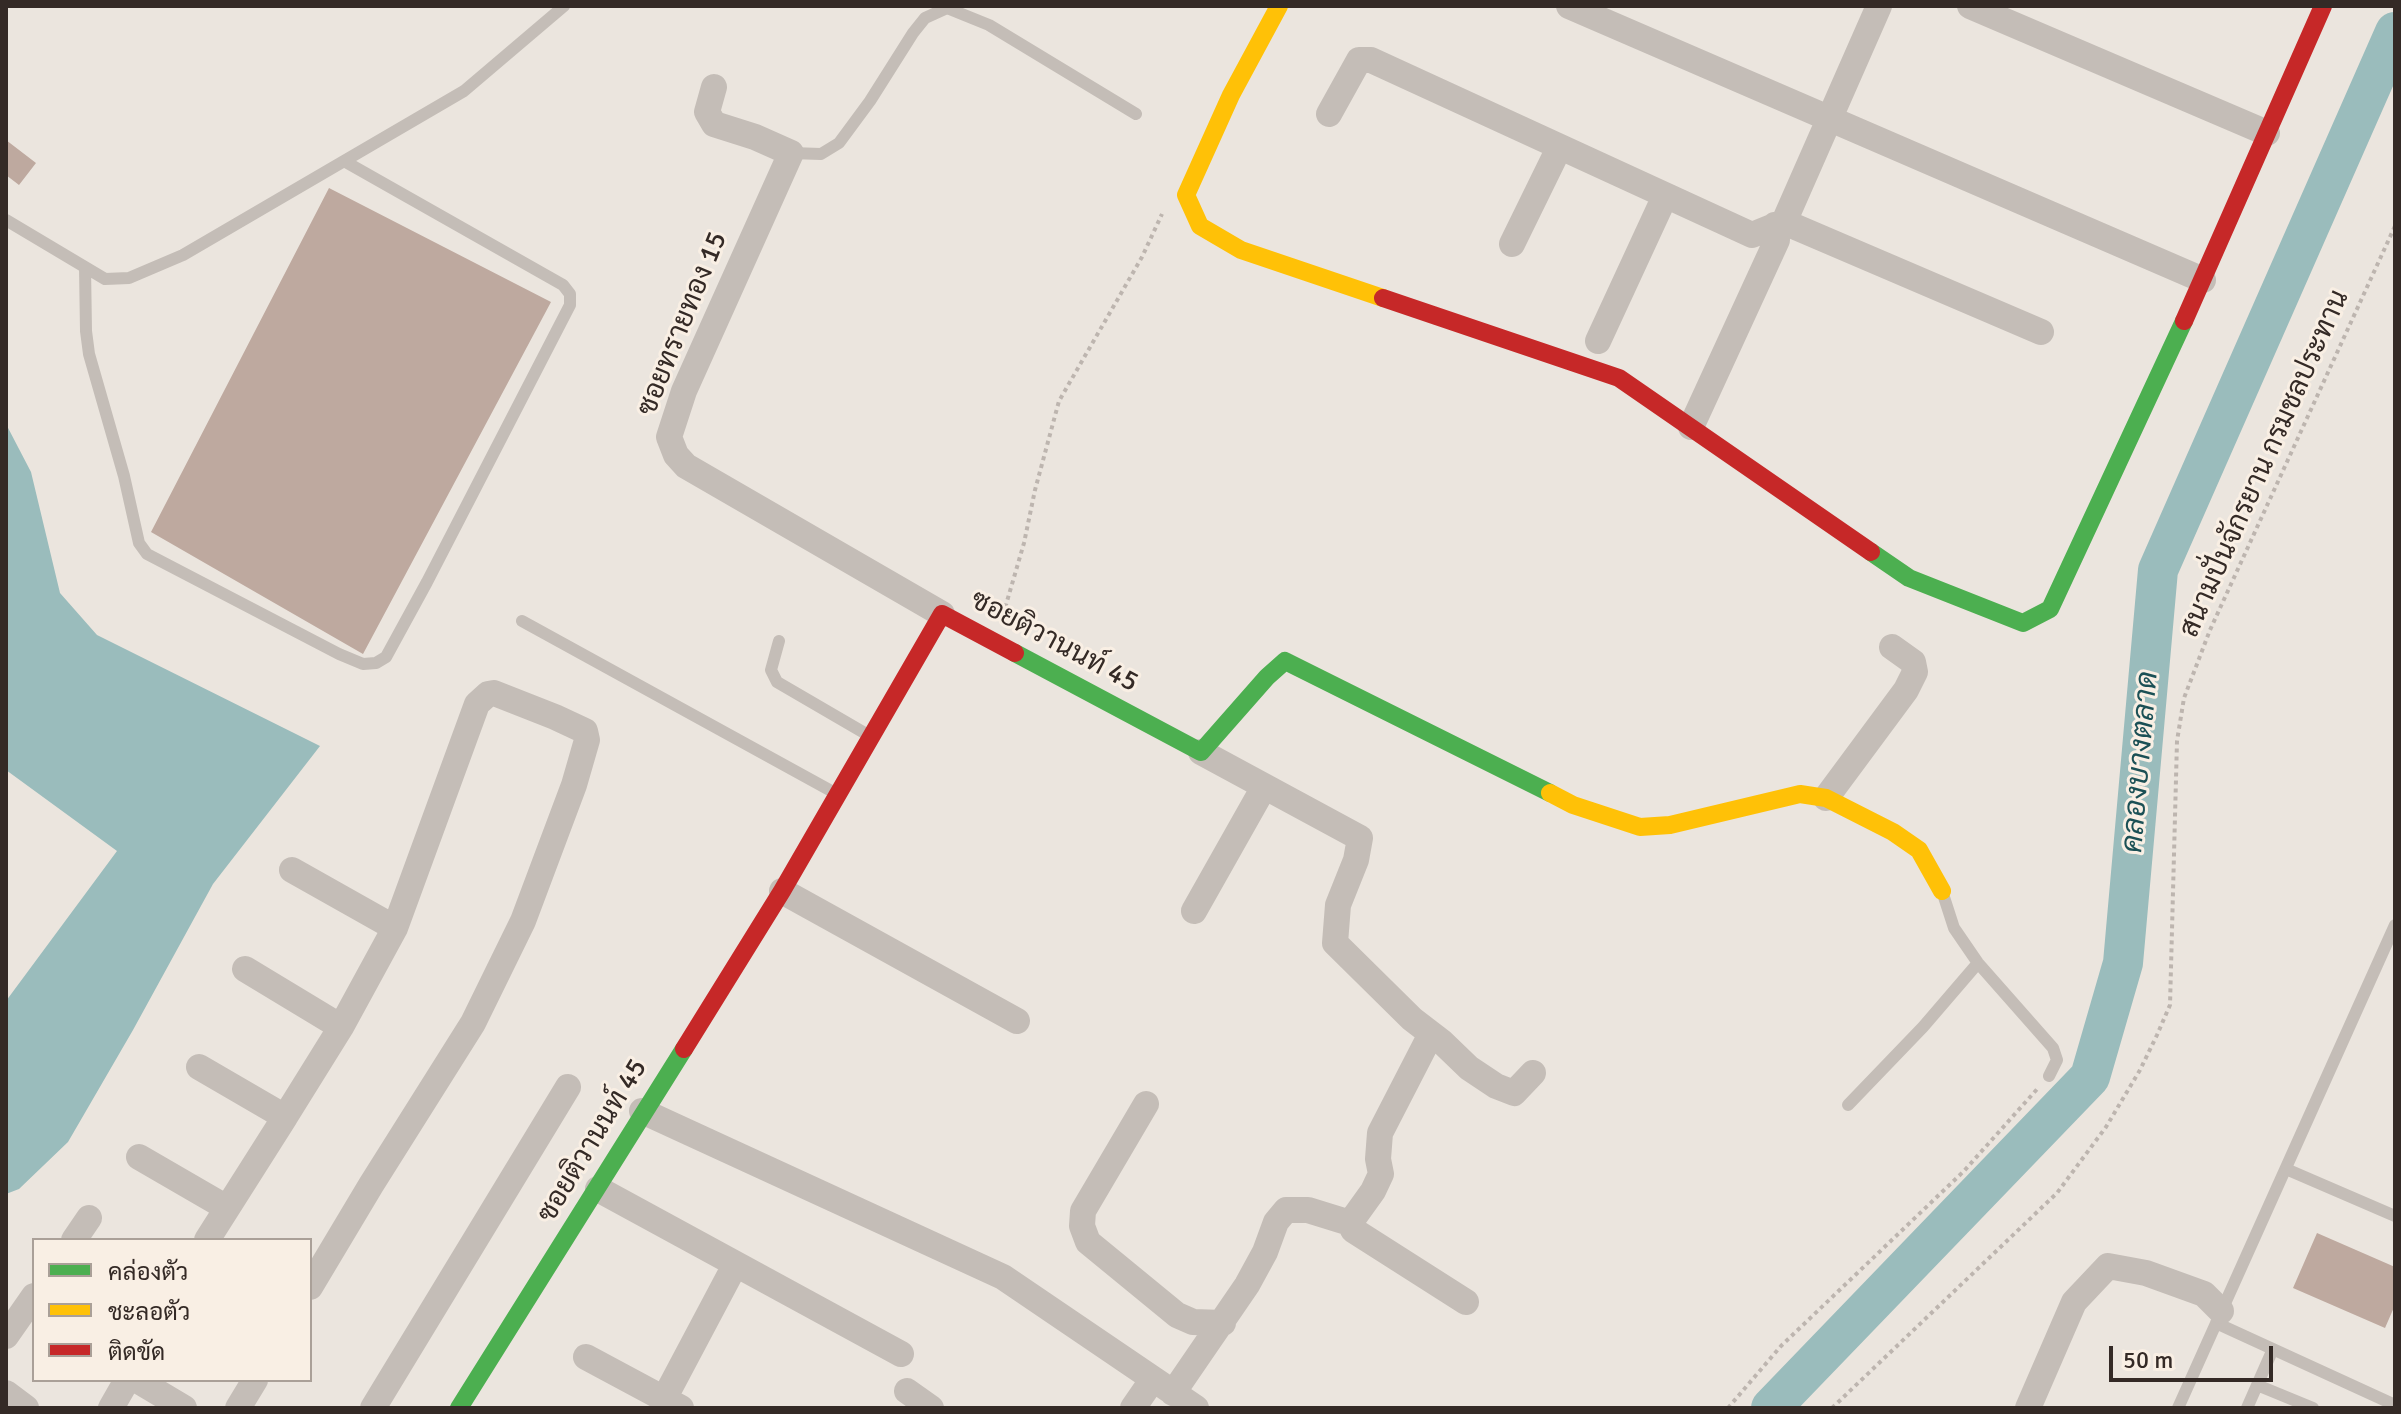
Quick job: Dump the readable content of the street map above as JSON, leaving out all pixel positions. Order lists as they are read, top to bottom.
{
  "streets": {
    "street": ["ซอยทรายทอง 15", "ซอยติวานนท์ 45"],
    "path": ["สนามปั่นจักรยาน กรมชลประทาน"]
  },
  "crossings": [
    ["ซอยทรายทอง 15", "ซอยติวานนท์ 45"]
  ],
  "water": ["คลองบางตลาด"],
  "legend": ["คล่องตัว", "ชะลอตัว", "ติดขัด"],
  "scale_bar": "50 m"
}
